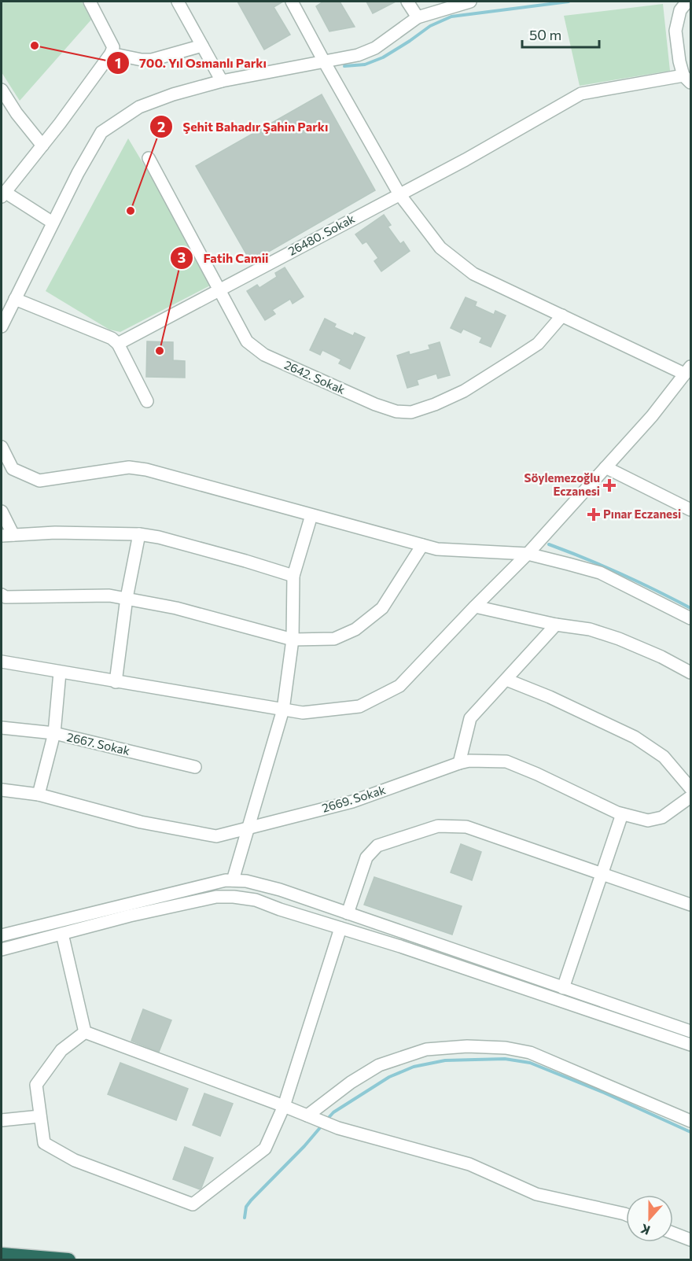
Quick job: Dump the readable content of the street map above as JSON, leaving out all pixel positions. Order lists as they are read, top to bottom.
{
  "streets": {
    "street": [
      "26480. Sokak",
      "2642. Sokak",
      "2667. Sokak",
      "2669. Sokak"
    ]
  },
  "crossings": [
    ["26480. Sokak", "2642. Sokak"]
  ],
  "places": {
    "other": ["700. Yıl Osmanlı Parkı", "Şehit Bahadır Şahin Parkı", "Fatih Camii"],
    "health": ["Söylemezoğlu Eczanesi", "Pınar Eczanesi"]
  },
  "scale_bar": "50 m",
  "north": "bottom"
}
